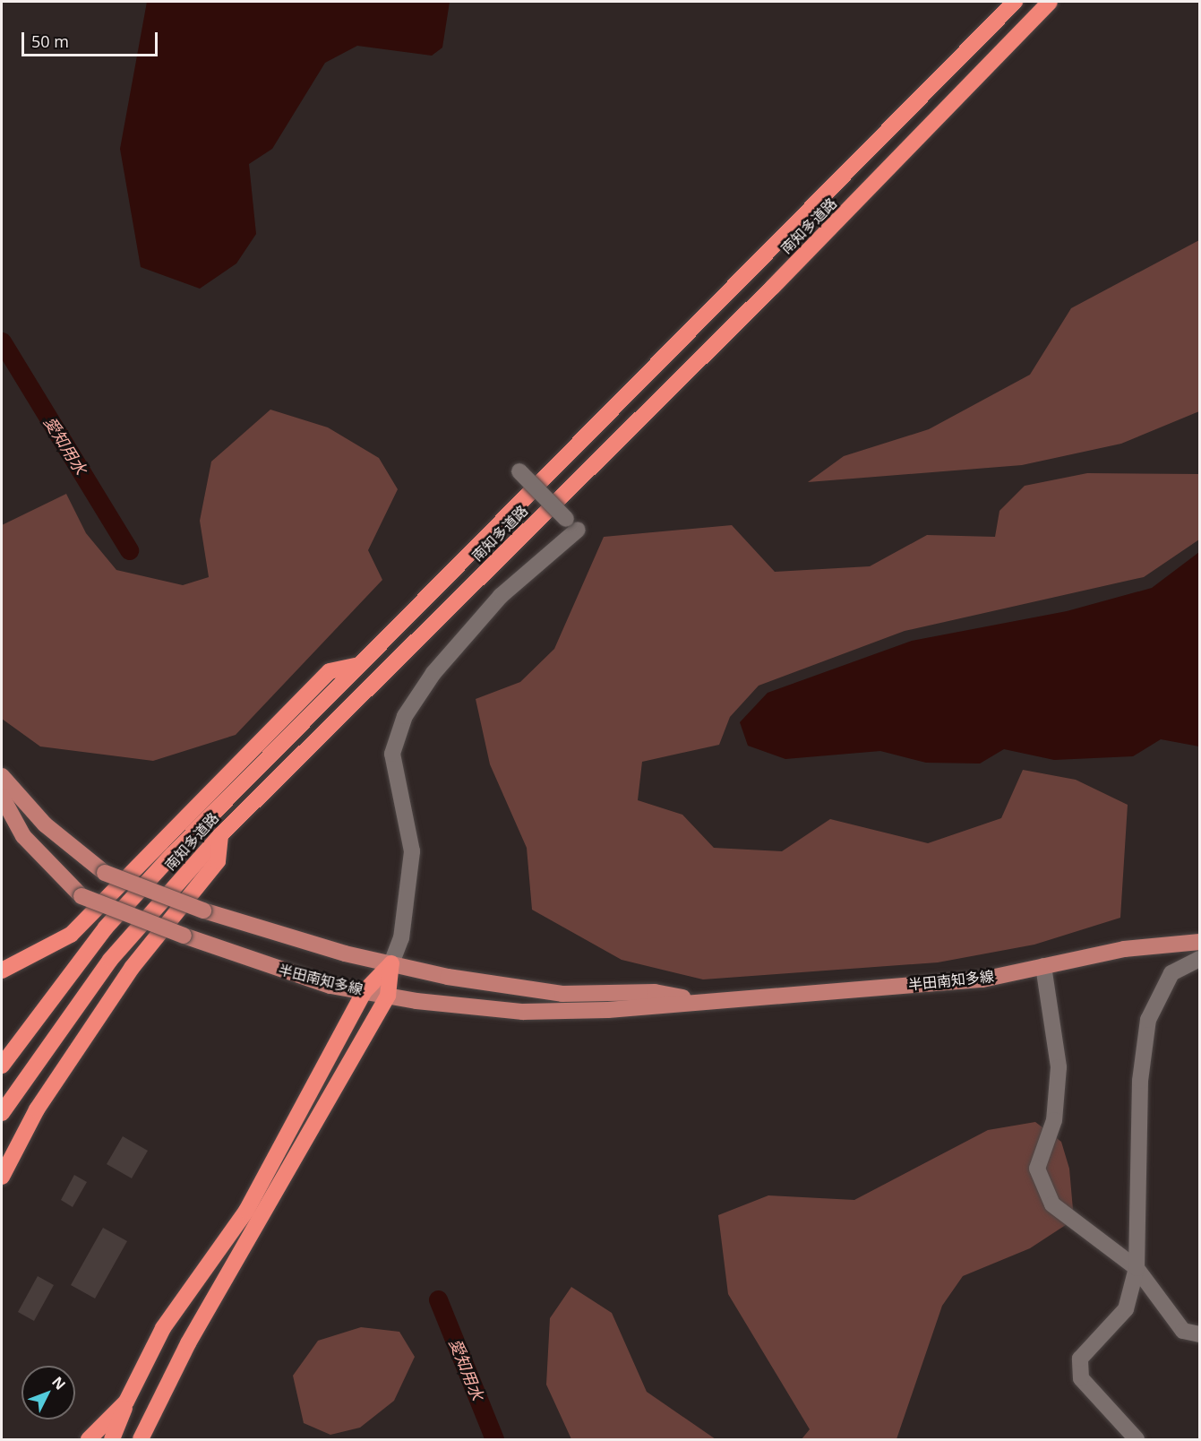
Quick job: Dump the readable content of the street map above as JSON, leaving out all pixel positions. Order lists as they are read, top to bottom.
{
  "streets": {
    "highway": ["南知多道路"],
    "main road": ["半田南知多線"]
  },
  "water": ["愛知用水"],
  "scale_bar": "50 m",
  "north": "top right"
}
